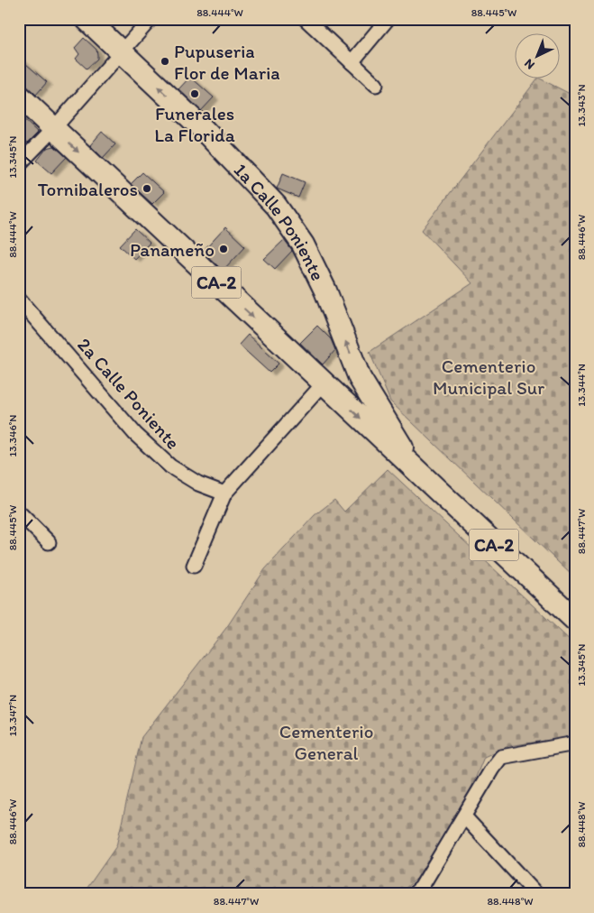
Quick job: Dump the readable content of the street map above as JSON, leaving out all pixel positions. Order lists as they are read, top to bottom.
{
  "streets": {
    "main road": ["1a Calle Poniente", "CA-2"],
    "street": ["2a Calle Poniente"]
  },
  "crossings": [
    ["1a Calle Poniente", "CA-2"]
  ],
  "parks": ["Cementerio Municipal Sur", "Cementerio General"],
  "places": [
    "Pupuseria Flor de Maria",
    "Funerales La Florida",
    "Tornibaleros",
    "Panameño"
  ],
  "north": "bottom left",
  "coordinates": [
    "88.444°W",
    "88.445°W",
    "13.343°N",
    "13.345°N",
    "88.446°W",
    "13.344°N",
    "13.346°N",
    "88.447°W",
    "13.347°N",
    "88.448°W"
  ]
}
